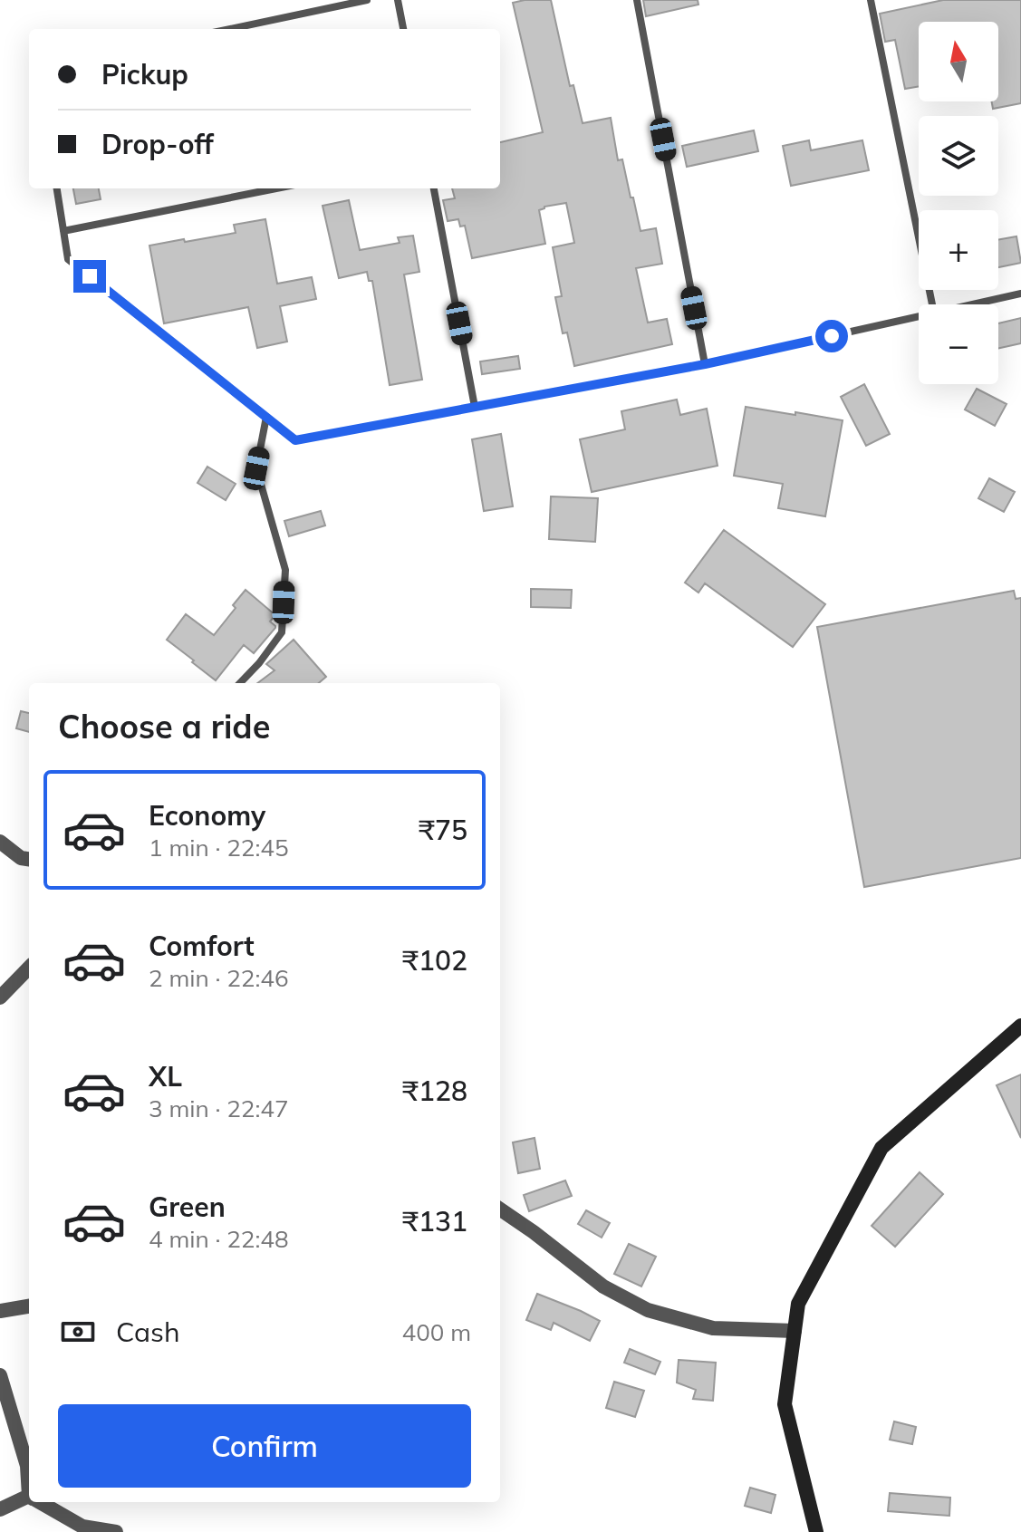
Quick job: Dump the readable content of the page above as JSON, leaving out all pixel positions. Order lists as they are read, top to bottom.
{
  "north": "top",
  "page": {
    "map_buttons": ["+", "−"],
    "banner": ["Pickup", "Drop-off"],
    "heading": "Choose a ride",
    "list": [
      {
        "name": "Economy",
        "note": "1 min · 22:45",
        "value": "₹75"
      },
      {
        "name": "Comfort",
        "note": "2 min · 22:46",
        "value": "₹102"
      },
      {
        "name": "XL",
        "note": "3 min · 22:47",
        "value": "₹128"
      },
      {
        "name": "Green",
        "note": "4 min · 22:48",
        "value": "₹131"
      }
    ],
    "pay": ["Cash", "400 m"],
    "buttons": "Confirm"
  }
}
